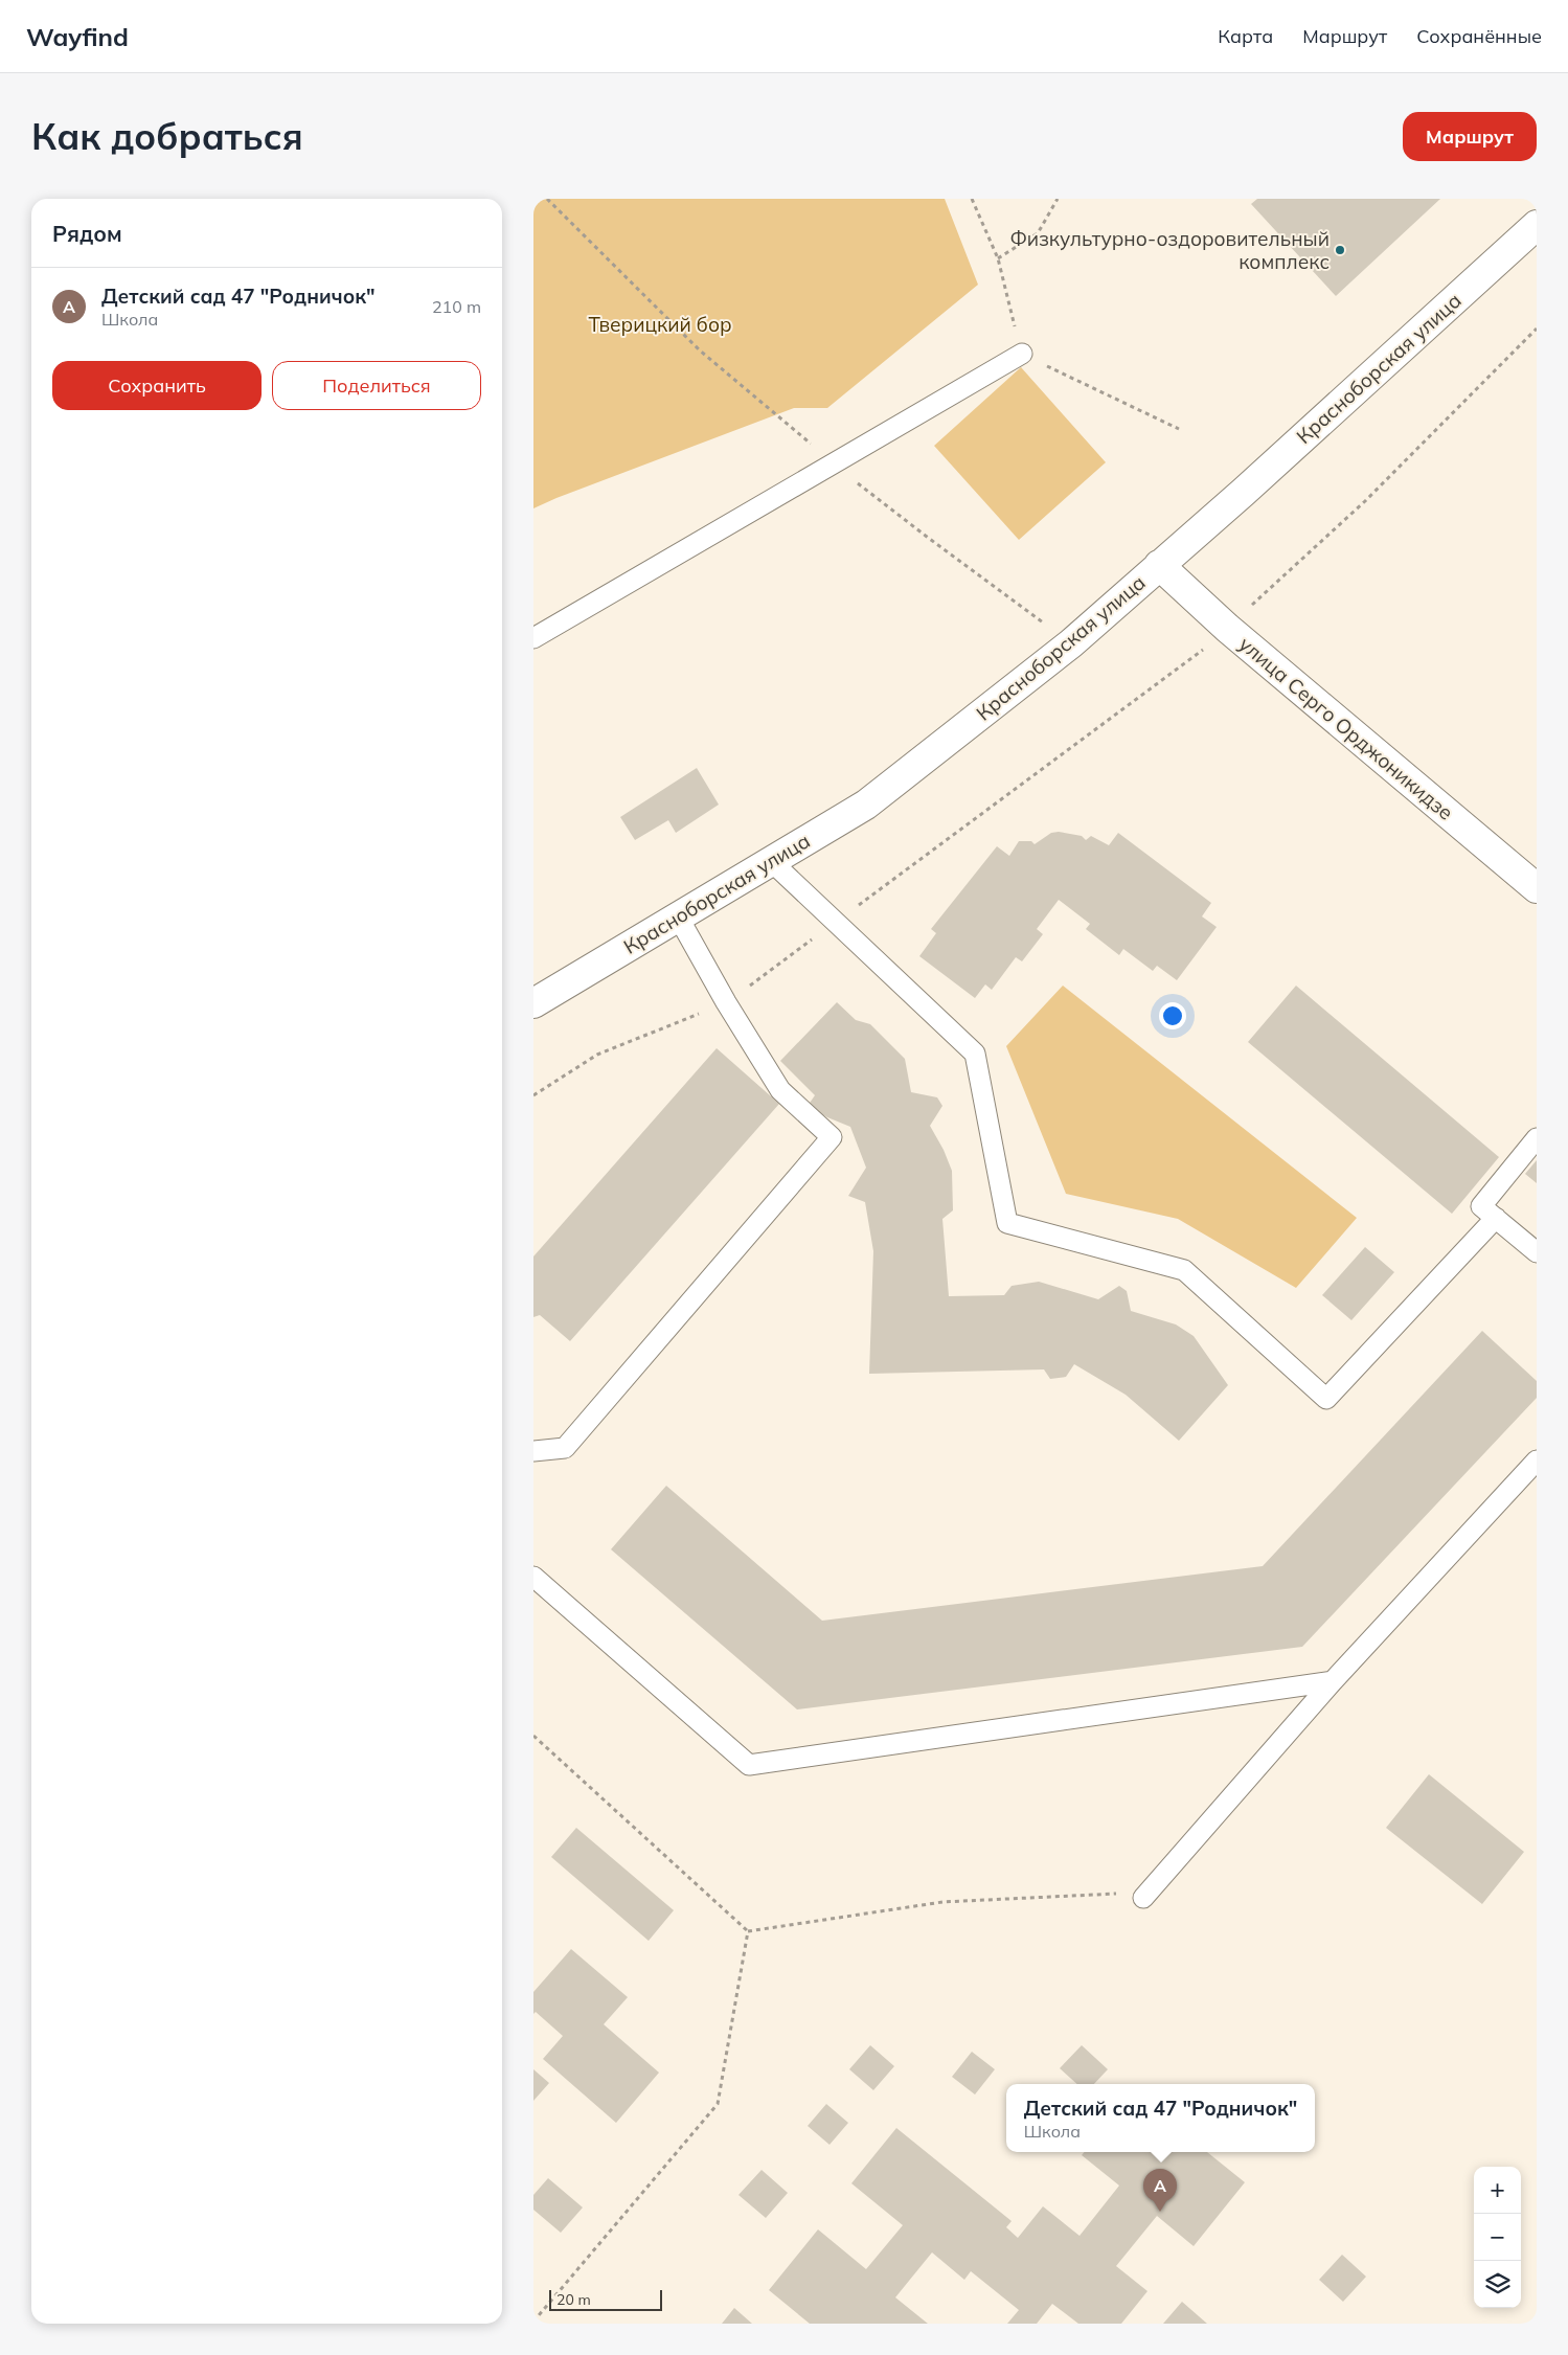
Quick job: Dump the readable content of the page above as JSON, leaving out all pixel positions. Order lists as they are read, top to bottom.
{
  "streets": {
    "street": ["Красноборская улица", "улица Серго Орджоникидзе"]
  },
  "crossings": [
    ["Красноборская улица", "улица Серго Орджоникидзе"]
  ],
  "parks": ["Тверицкий бор"],
  "places": ["Физкультурно-оздоровительный комплекс"],
  "scale_bar": "20 m",
  "page": {
    "header": "Wayfind",
    "nav": ["Карта", "Маршрут", "Сохранённые"],
    "buttons": [
      "Маршрут",
      ["Сохранить", "Поделиться"]
    ],
    "title": "Как добраться",
    "heading": "Рядом",
    "list": [
      {
        "mark": "A",
        "name": "Детский сад 47 \"Родничок\"",
        "note": "Школа",
        "value": "210 m"
      }
    ],
    "popup": ["Детский сад 47 \"Родничок\"", "Школа"],
    "map_buttons": ["+", "−"],
    "pins": "A",
    "scale": "20 m"
  }
}
